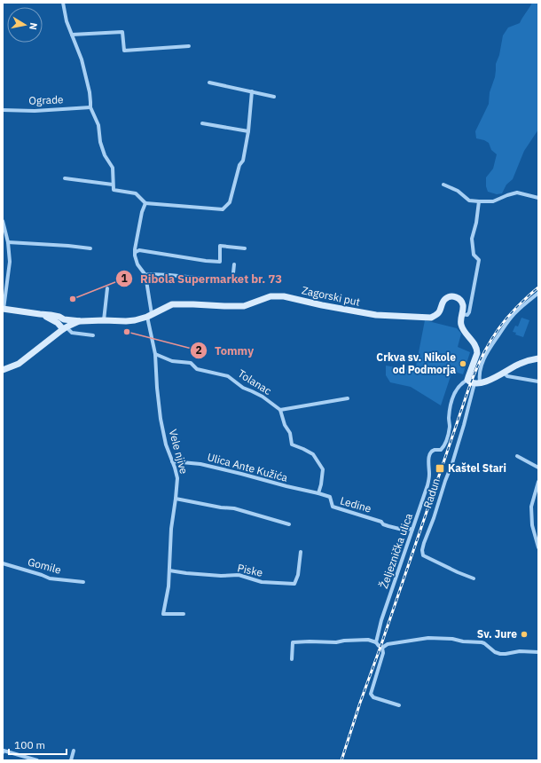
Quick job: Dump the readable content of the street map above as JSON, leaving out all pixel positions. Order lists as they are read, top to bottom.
{
  "streets": {
    "main road": ["Zagorski put"],
    "street": [
      "Ograde",
      "Tolanac",
      "Vele njive",
      "Ulica Ante Kužića",
      "Radun",
      "Ledine",
      "Željeznička ulica",
      "Gomile",
      "Piske"
    ]
  },
  "crossings": [
    ["Zagorski put", "Vele njive"],
    ["Zagorski put", "Željeznička ulica"],
    ["Tolanac", "Vele njive"],
    ["Vele njive", "Ulica Ante Kužića"],
    ["Vele njive", "Piske"],
    ["Ulica Ante Kužića", "Ledine"],
    ["Ledine", "Željeznička ulica"]
  ],
  "places": {
    "other": [
      "Ribola Supermarket br. 73",
      "Tommy",
      "Crkva sv. Nikole od Podmorja",
      "Sv. Jure"
    ],
    "transit": ["Kaštel Stari"]
  },
  "scale_bar": "100 m",
  "north": "right"
}
